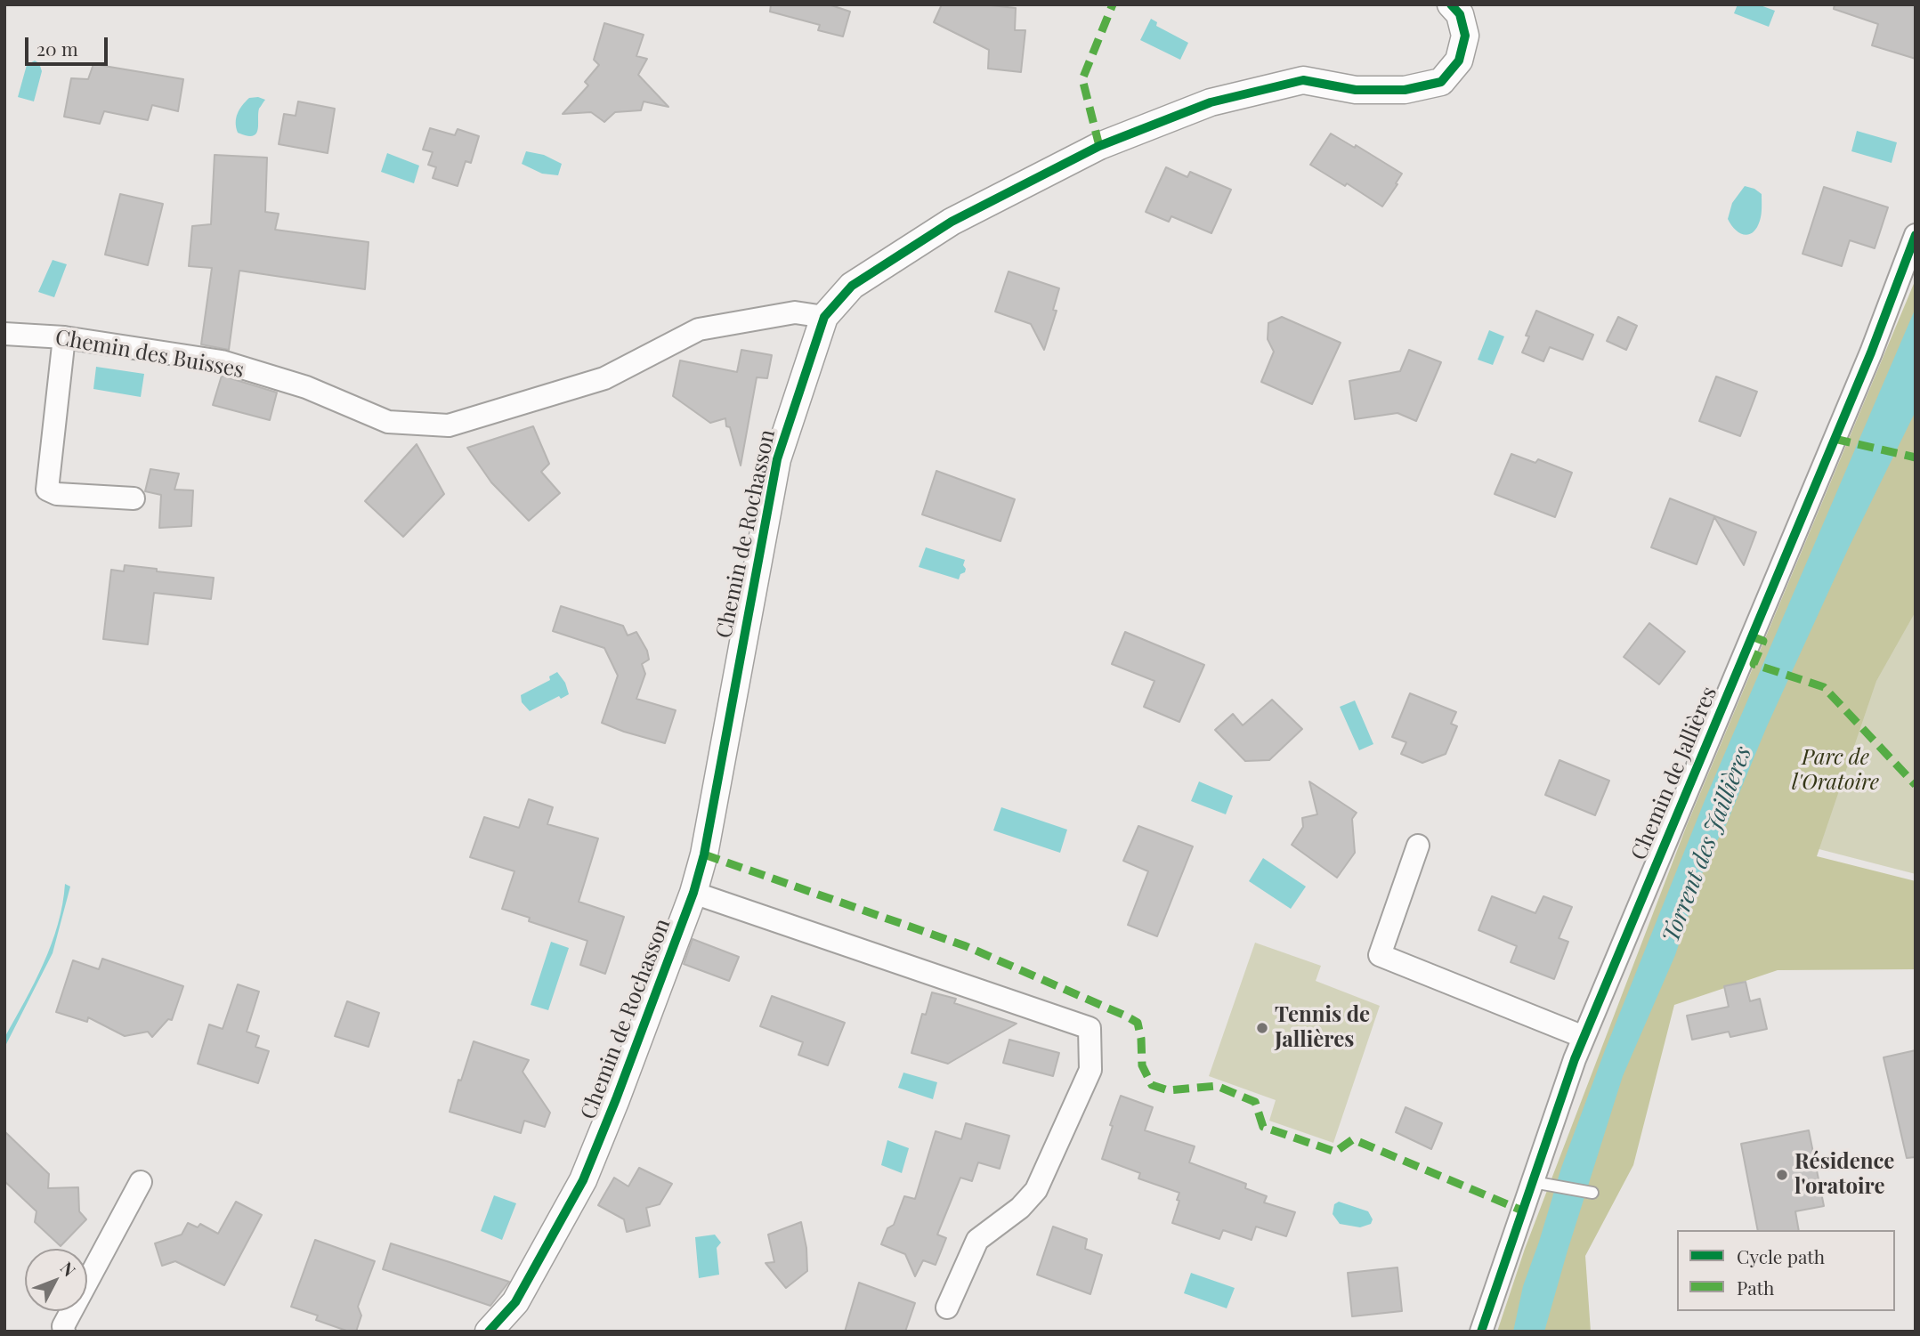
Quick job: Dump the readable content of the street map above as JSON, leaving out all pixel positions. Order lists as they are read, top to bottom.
{
  "streets": {
    "street": ["Chemin des Buisses", "Chemin de Rochasson", "Chemin de Jallières"]
  },
  "crossings": [
    ["Chemin des Buisses", "Chemin de Rochasson"]
  ],
  "water": ["Torrent des Jaillières"],
  "parks": ["Parc de l'Oratoire"],
  "places": ["Tennis de Jallières", "Résidence l'oratoire"],
  "legend": ["Cycle path", "Path"],
  "scale_bar": "20 m",
  "north": "top right"
}
